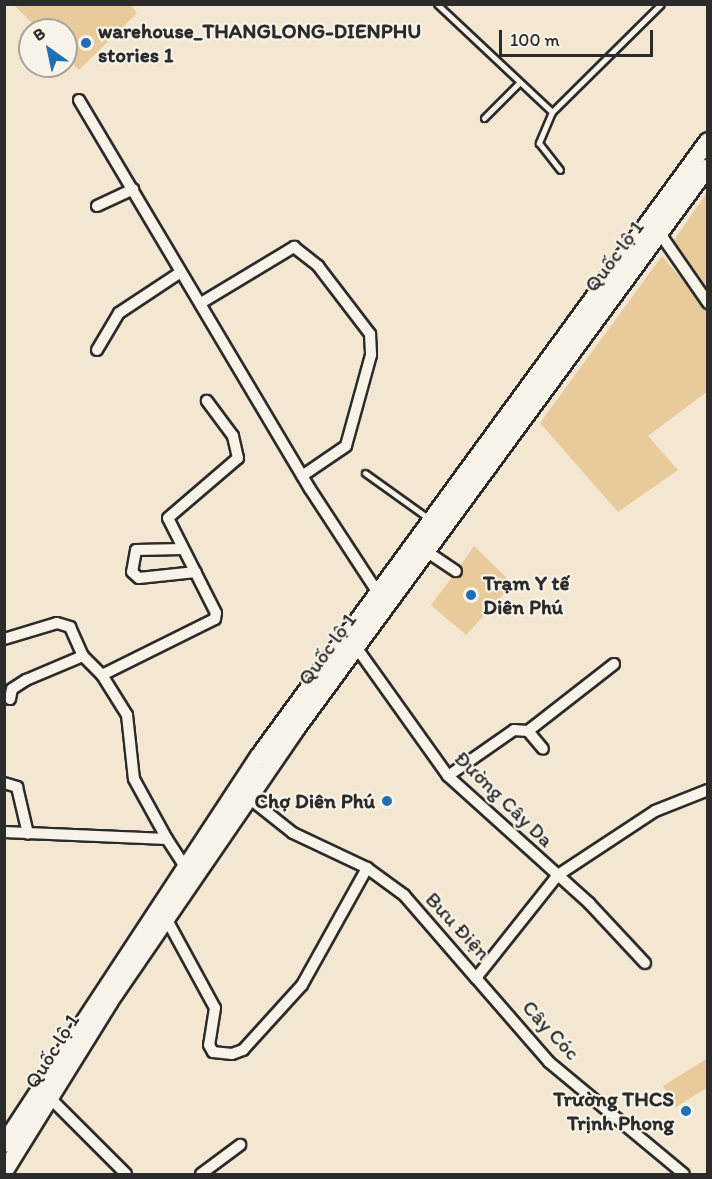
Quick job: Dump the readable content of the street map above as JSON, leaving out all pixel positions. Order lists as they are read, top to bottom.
{
  "streets": {
    "highway": ["Quốc lộ 1"],
    "street": ["Đường Cây Da", "Bưu Điện", "Cây Cóc"]
  },
  "crossings": [
    ["Quốc lộ 1", "Đường Cây Da"],
    ["Quốc lộ 1", "Bưu Điện"],
    ["Đường Cây Da", "Bưu Điện"],
    ["Bưu Điện", "Cây Cóc"]
  ],
  "places": [
    "warehouse_THANGLONG-DIENPHU stories 1",
    "Trạm Y tế Diên Phú",
    "Chợ Diên Phú",
    "Trường THCS Trịnh Phong"
  ],
  "scale_bar": "100 m",
  "north": "top left"
}
